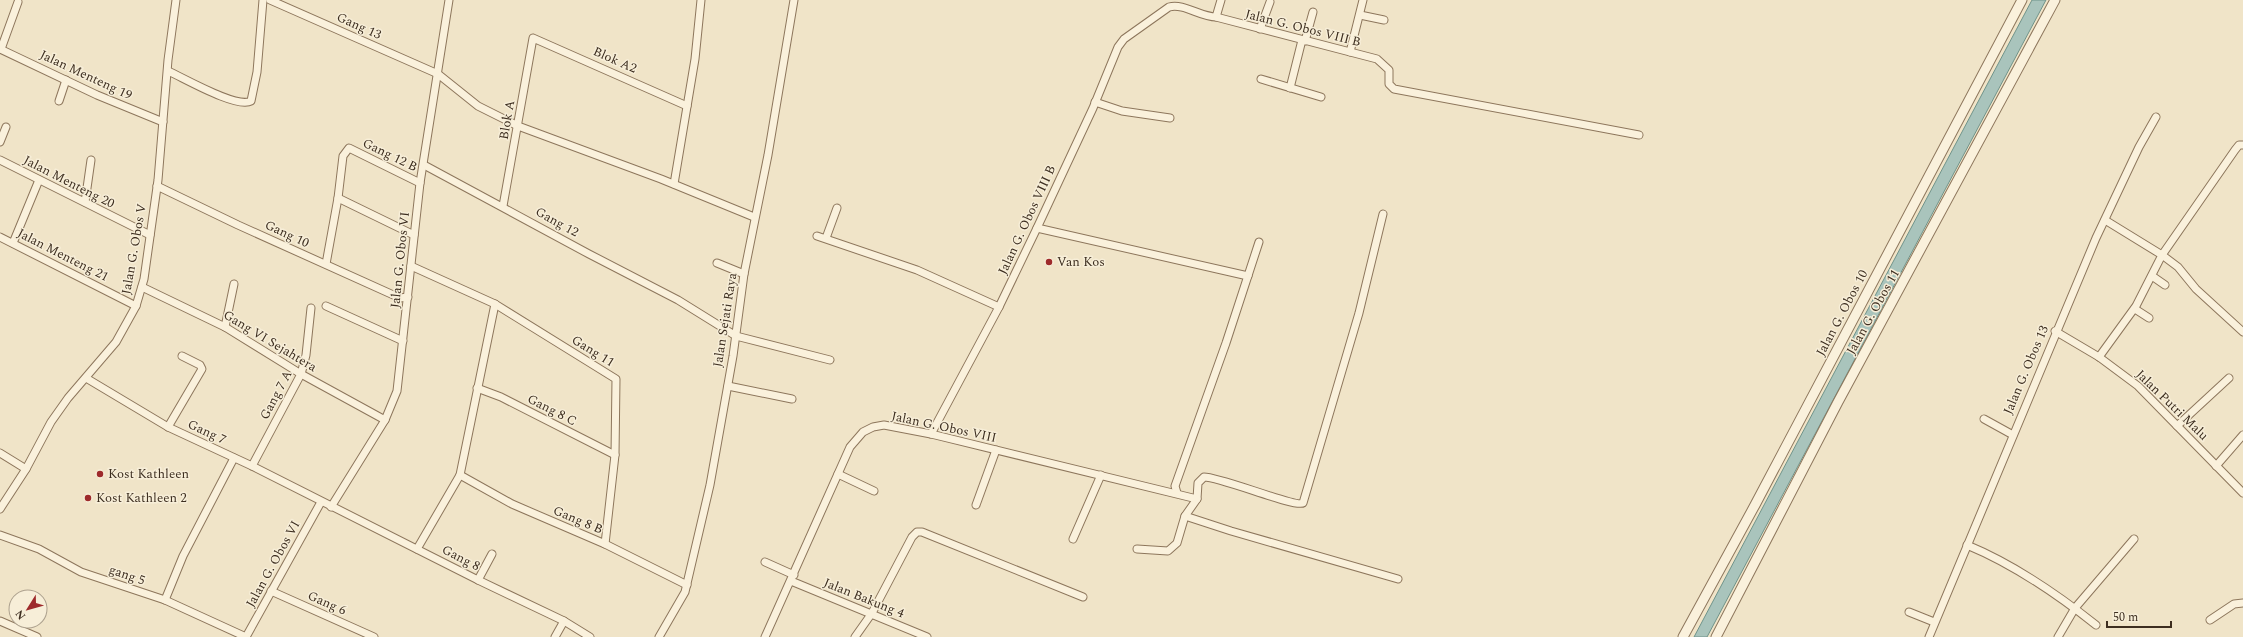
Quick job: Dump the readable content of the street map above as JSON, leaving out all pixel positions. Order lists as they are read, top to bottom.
{
  "streets": {
    "street": [
      "Gang 13",
      "Jalan G. Obos VIII B",
      "Blok A2",
      "Jalan Menteng 19",
      "Blok A",
      "Gang 12 B",
      "Jalan Menteng 20",
      "Gang 12",
      "Gang 10",
      "Jalan G. Obos V",
      "Jalan Menteng 21",
      "Jalan G. Obos VI",
      "Jalan G. Obos 11",
      "Jalan G. Obos 10",
      "Jalan Sejati Raya",
      "Gang VI Sejahtera",
      "Gang 11",
      "Jalan G. Obos 13",
      "Gang 7 A",
      "Jalan Putri Malu",
      "Gang 8 C",
      "Jalan G. Obos VIII",
      "Gang 7",
      "Gang 8 B",
      "Gang 8",
      "gang 5",
      "Jalan Bakung 4",
      "Gang 6"
    ]
  },
  "crossings": [
    ["Gang 13", "Blok A"],
    ["Gang 13", "Jalan G. Obos VI"],
    ["Gang 13", "Jalan Sejati Raya"],
    ["Jalan G. Obos VIII B", "Jalan G. Obos VIII"],
    ["Blok A2", "Blok A"],
    ["Jalan Menteng 19", "Jalan G. Obos V"],
    ["Blok A", "Gang 12"],
    ["Gang 12 B", "Jalan G. Obos VI"],
    ["Jalan Menteng 20", "Jalan G. Obos V"],
    ["Gang 12", "Jalan G. Obos VI"],
    ["Gang 12", "Jalan Sejati Raya"],
    ["Gang 10", "Jalan G. Obos V"],
    ["Gang 10", "Jalan G. Obos VI"],
    ["Jalan G. Obos V", "Jalan Menteng 21"],
    ["Jalan G. Obos V", "Gang VI Sejahtera"],
    ["Jalan G. Obos V", "Gang 7"],
    ["Jalan G. Obos VI", "Gang VI Sejahtera"],
    ["Jalan G. Obos VI", "Gang 11"],
    ["Jalan G. Obos VI", "Gang 7"],
    ["Jalan G. Obos VI", "Gang 8"],
    ["Jalan G. Obos VI", "gang 5"],
    ["Jalan G. Obos VI", "Gang 6"],
    ["Jalan Sejati Raya", "Gang 8 B"],
    ["Gang VI Sejahtera", "Gang 7 A"],
    ["Gang 11", "Gang 8 C"],
    ["Gang 11", "Gang 8 B"],
    ["Jalan G. Obos 13", "Jalan Putri Malu"],
    ["Gang 7 A", "Gang 7"],
    ["Jalan G. Obos VIII", "Jalan Bakung 4"],
    ["Gang 7", "Gang 8"]
  ],
  "places": ["Van Kos", "Kost Kathleen", "Kost Kathleen 2"],
  "scale_bar": "50 m",
  "north": "bottom left"
}
